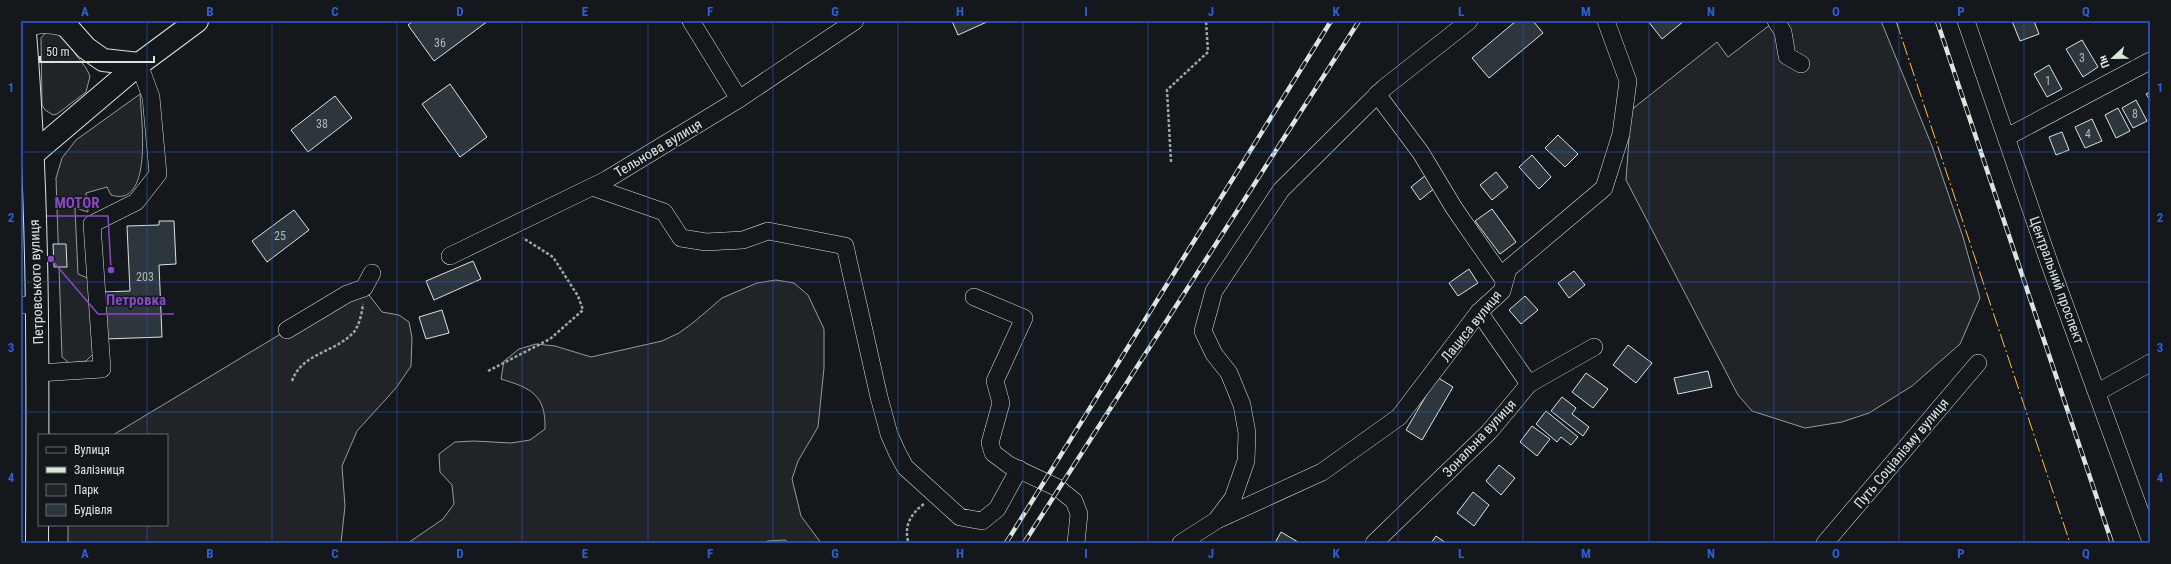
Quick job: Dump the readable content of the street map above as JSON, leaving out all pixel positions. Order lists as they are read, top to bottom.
{
  "streets": {
    "main road": ["Петровського вулиця"],
    "street": [
      "Тельнова вулиця",
      "Центральний проспект",
      "Лациса вулиця",
      "Зональна вулиця",
      "Путь Соціалізму вулиця"
    ]
  },
  "places": ["Петровка", "MOTOR"],
  "house_numbers": [
    "36",
    "3",
    "1",
    "8",
    "38",
    "4",
    "25",
    "203"
  ],
  "legend": [
    "Вулиця",
    "Залізниця",
    "Парк",
    "Будівля"
  ],
  "scale_bar": "50 m",
  "north": "left",
  "grid": {
    "columns": [
      "A",
      "B",
      "C",
      "D",
      "E",
      "F",
      "G",
      "H",
      "I",
      "J",
      "K",
      "L",
      "M",
      "N",
      "O",
      "P",
      "Q"
    ],
    "rows": [
      "1",
      "2",
      "3",
      "4"
    ]
  }
}
